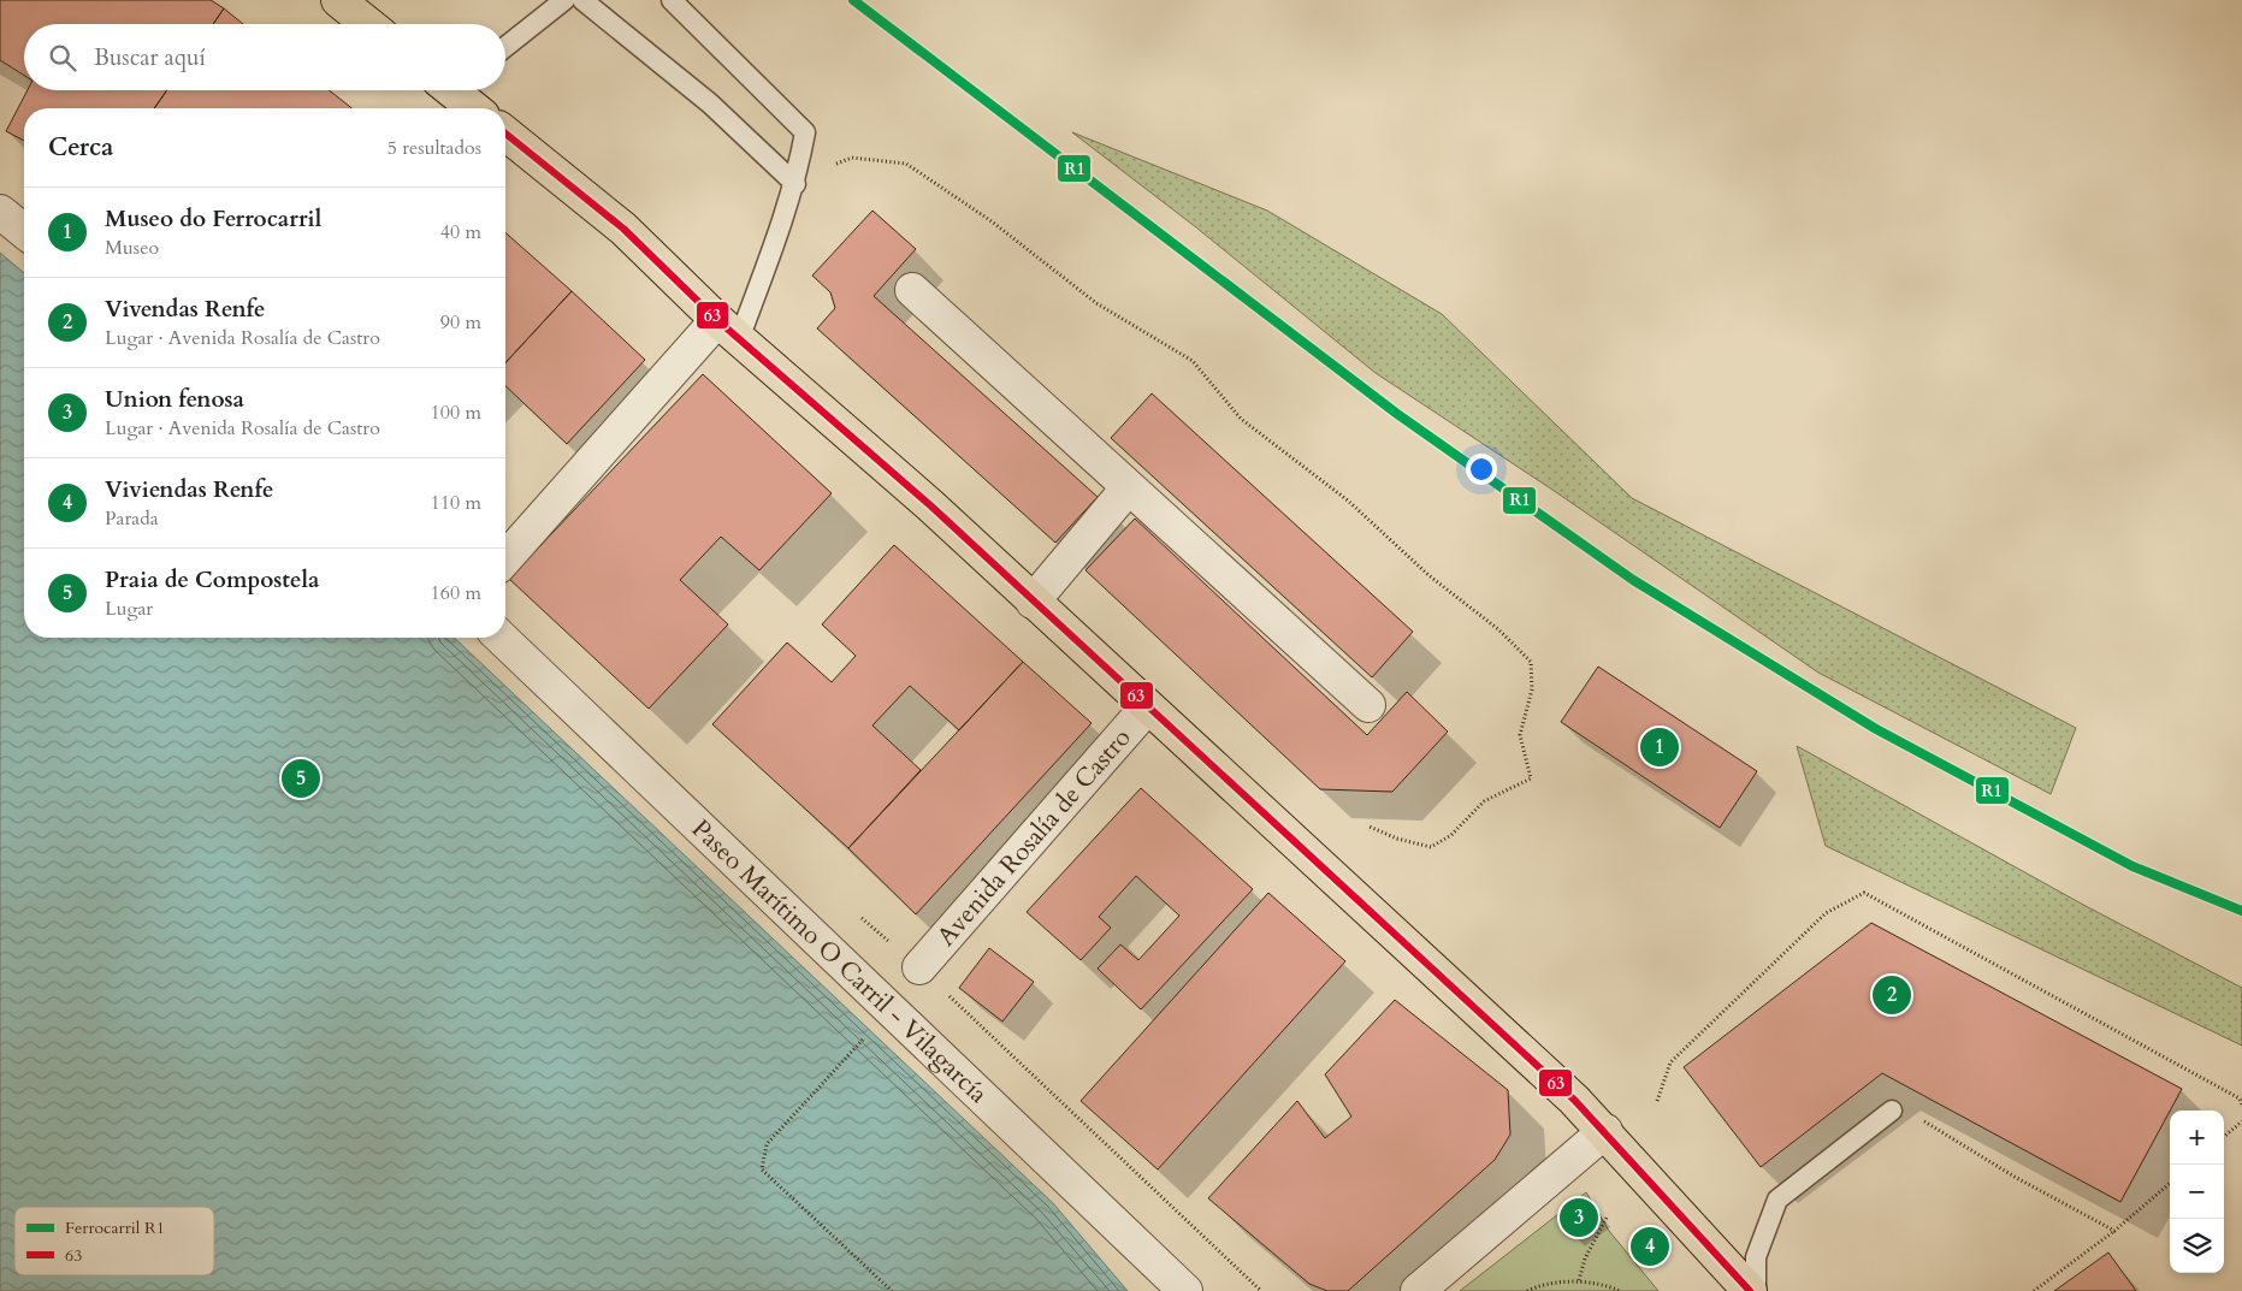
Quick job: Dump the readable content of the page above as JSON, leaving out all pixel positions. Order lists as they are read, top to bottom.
{
  "streets": {
    "main road": ["Avenida Rosalía de Castro"],
    "street": ["Paseo Marítimo O Carril - Vilagarcía"]
  },
  "lines": ["rail line R1", "transit line 63"],
  "legend": ["Ferrocarril R1", "63"],
  "page": {
    "search": "Buscar aquí",
    "heading": ["Cerca", "5 resultados"],
    "list": [
      {
        "mark": "1",
        "name": "Museo do Ferrocarril",
        "note": "Museo",
        "value": "40 m"
      },
      {
        "mark": "2",
        "name": "Vivendas Renfe",
        "note": "Lugar · Avenida Rosalía de Castro",
        "value": "90 m"
      },
      {
        "mark": "3",
        "name": "Union fenosa",
        "note": "Lugar · Avenida Rosalía de Castro",
        "value": "100 m"
      },
      {
        "mark": "4",
        "name": "Viviendas Renfe",
        "note": "Parada",
        "value": "110 m"
      },
      {
        "mark": "5",
        "name": "Praia de Compostela",
        "note": "Lugar",
        "value": "160 m"
      }
    ],
    "pins": [
      "1",
      "5",
      "2",
      "3",
      "4"
    ],
    "map_buttons": ["+", "−"]
  }
}
